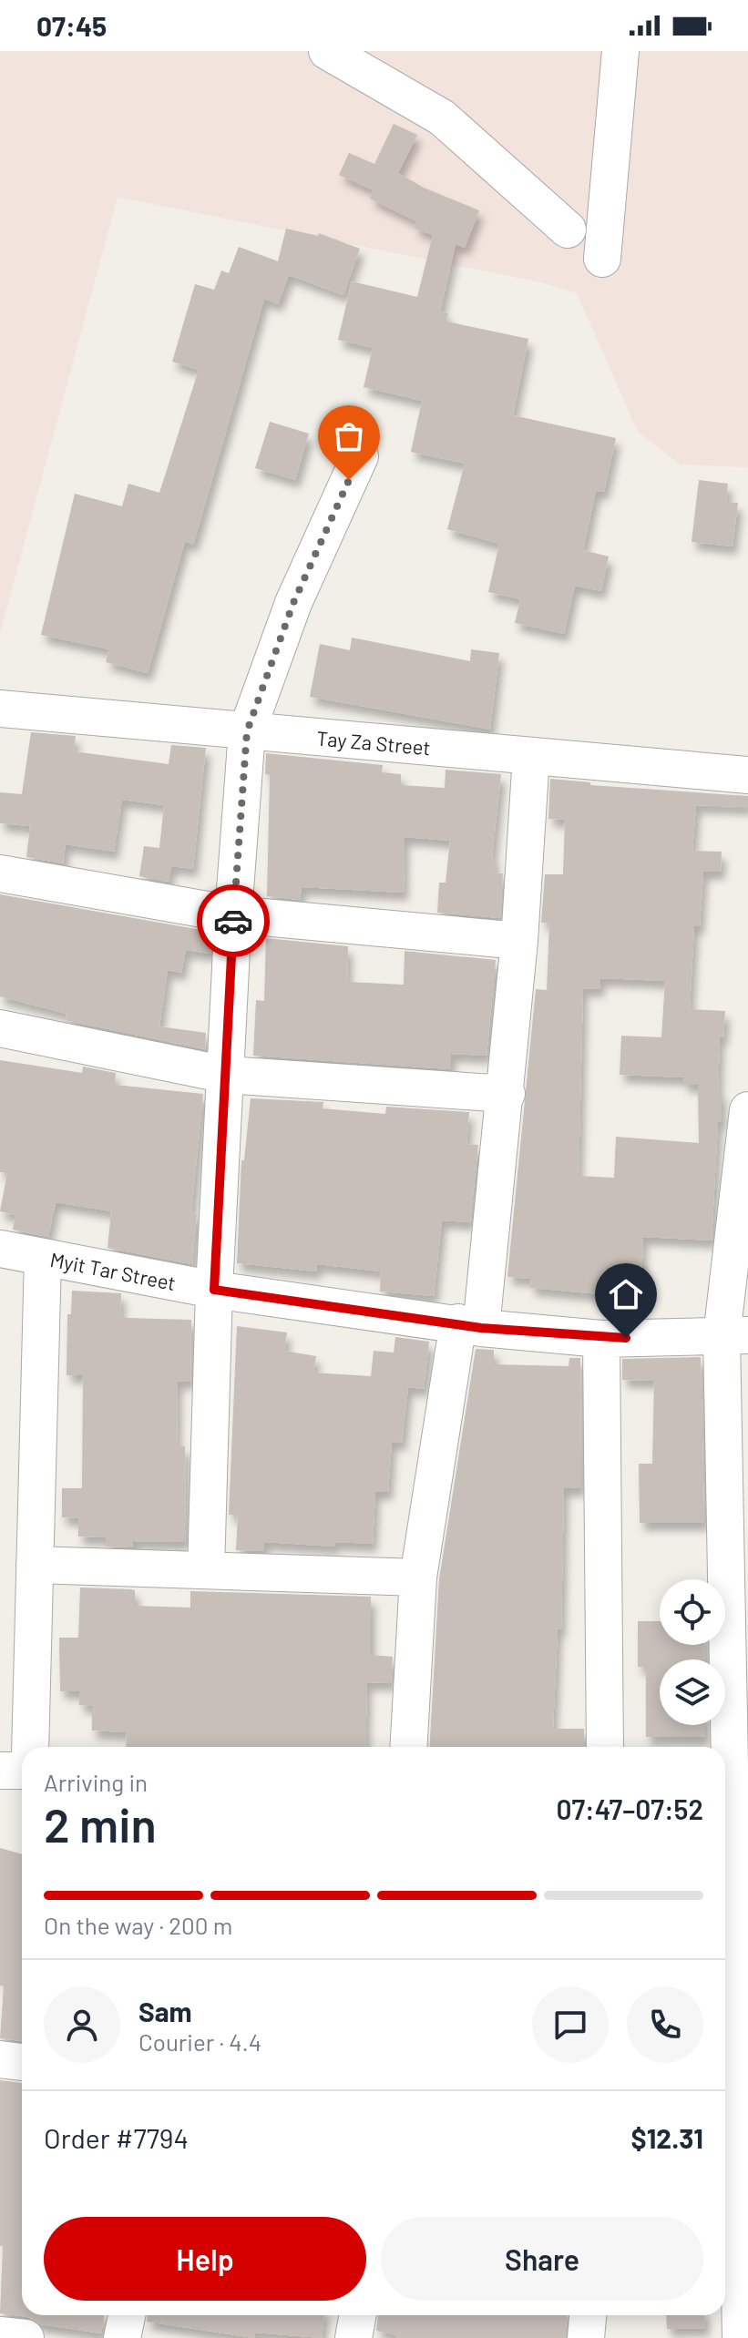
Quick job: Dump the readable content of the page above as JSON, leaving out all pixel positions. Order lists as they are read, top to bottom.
{
  "streets": {
    "street": ["Tay Za Street", "Myit Tar Street"]
  },
  "page": {
    "status": "07:45",
    "heading": ["2 min", "Arriving in", "07:47–07:52"],
    "panel": [
      "Sam",
      "Courier · 4.4",
      "Order #7794",
      "$12.31"
    ],
    "bar": "On the way · 200 m",
    "buttons": ["Help", "Share"]
  }
}
